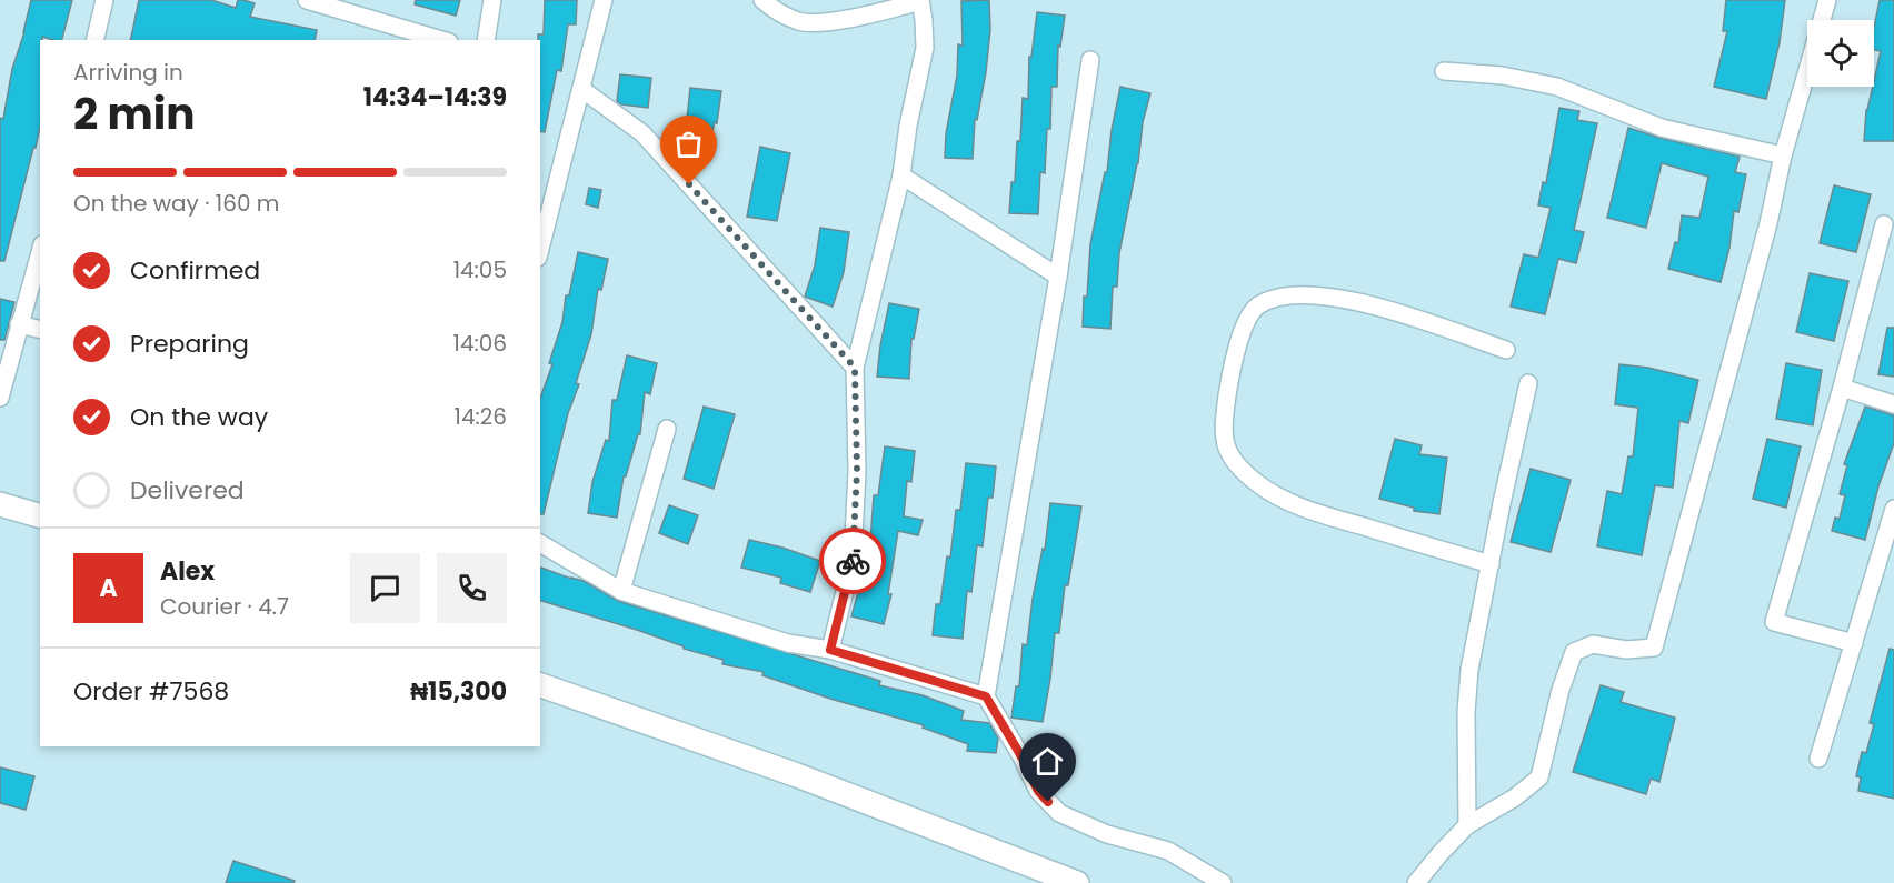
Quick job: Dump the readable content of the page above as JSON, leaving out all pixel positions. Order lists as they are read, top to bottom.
{
  "page": {
    "heading": ["2 min", "Arriving in", "14:34–14:39"],
    "panel": [
      "Alex",
      "Courier · 4.7",
      "Order #7568",
      "₦15,300"
    ],
    "bar": "On the way · 160 m",
    "list": [
      ["Confirmed", "14:05"],
      ["Preparing", "14:06"],
      ["On the way", "14:26"],
      "Delivered"
    ],
    "round": "A"
  }
}
